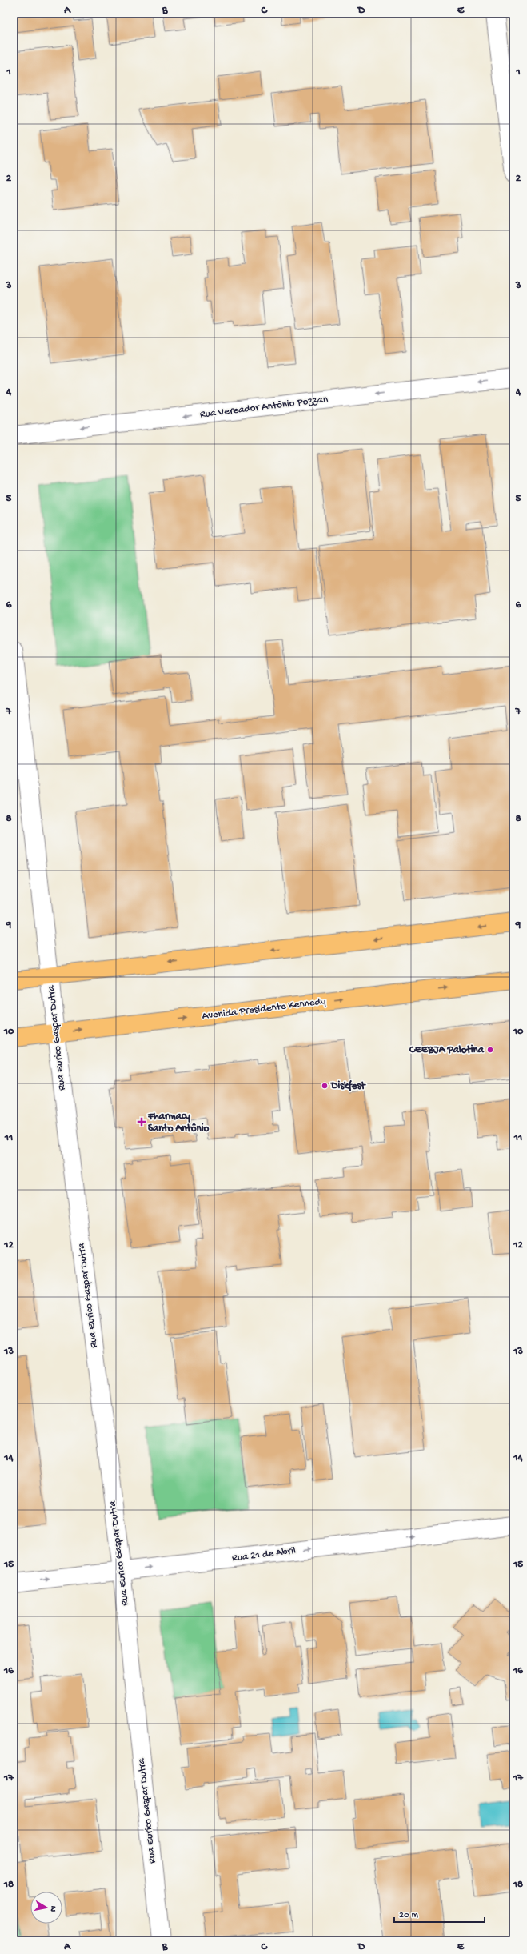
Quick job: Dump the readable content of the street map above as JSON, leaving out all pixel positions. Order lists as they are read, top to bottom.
{
  "streets": {
    "main road": ["Avenida Presidente Kennedy"],
    "street": ["Rua Vereador Antônio Pozzan", "Rua Eurico Gaspar Dutra", "Rua 21 de Abril"]
  },
  "crossings": [
    ["Avenida Presidente Kennedy", "Rua Eurico Gaspar Dutra"],
    ["Rua Eurico Gaspar Dutra", "Rua 21 de Abril"]
  ],
  "one_way": ["Rua Vereador Antônio Pozzan", "Rua 21 de Abril"],
  "places": {
    "other": ["CEEBJA Palotina", "Diskfest"],
    "health": ["Fharmacy Santo Antônio"]
  },
  "scale_bar": "20 m",
  "north": "right",
  "grid": {
    "columns": [
      "A",
      "B",
      "C",
      "D",
      "E"
    ],
    "rows": [
      "1",
      "2",
      "3",
      "4",
      "5",
      "6",
      "7",
      "8",
      "9",
      "10",
      "11",
      "12",
      "13",
      "14",
      "15",
      "16",
      "17",
      "18"
    ]
  }
}
